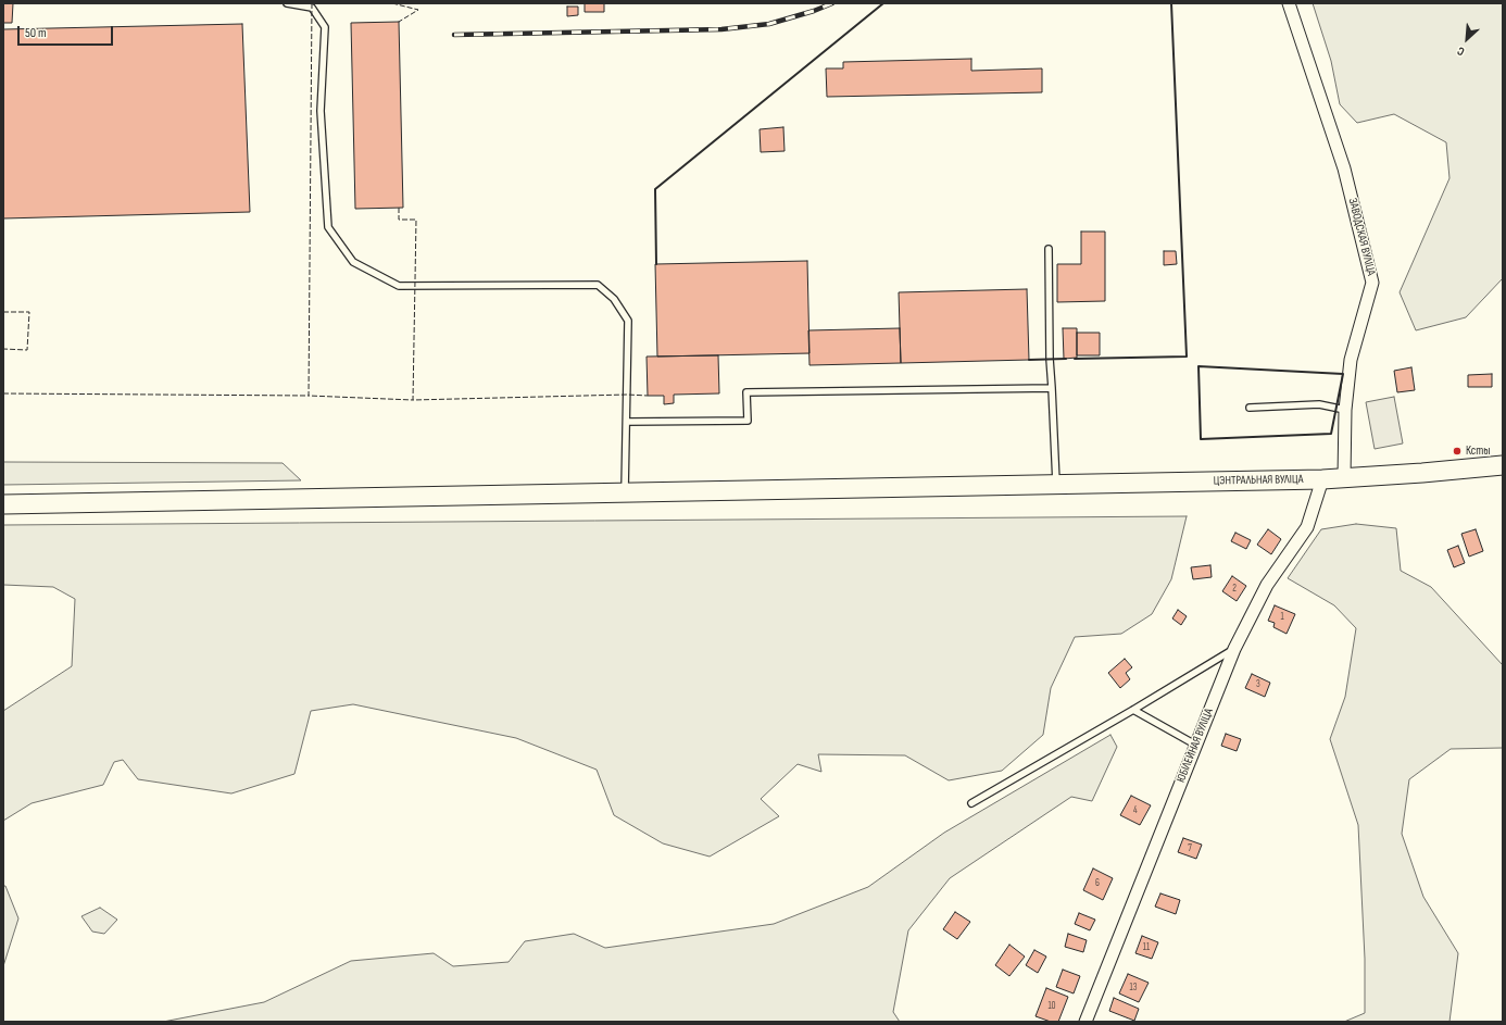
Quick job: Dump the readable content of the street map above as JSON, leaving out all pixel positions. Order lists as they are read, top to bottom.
{
  "streets": {
    "main road": ["ЦЭНТРАЛЬНАЯ ВУЛІЦА"],
    "street": ["ЗАВОДСКАЯ ВУЛІЦА", "ЮБІЛЕЙНАЯ ВУЛІЦА"]
  },
  "crossings": [
    ["ЗАВОДСКАЯ ВУЛІЦА", "ЦЭНТРАЛЬНАЯ ВУЛІЦА"],
    ["ЦЭНТРАЛЬНАЯ ВУЛІЦА", "ЮБІЛЕЙНАЯ ВУЛІЦА"]
  ],
  "places": ["Ксты"],
  "house_numbers": [
    "2",
    "1",
    "3",
    "4",
    "7",
    "6",
    "11",
    "13",
    "10"
  ],
  "scale_bar": "50 m",
  "north": "bottom left"
}
